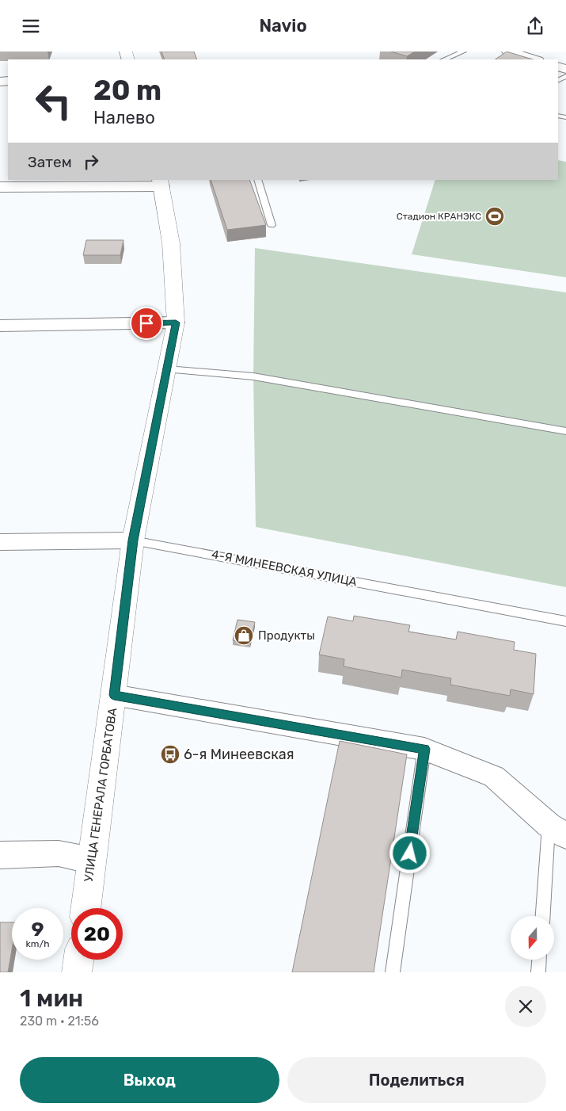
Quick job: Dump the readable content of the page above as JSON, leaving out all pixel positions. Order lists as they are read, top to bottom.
{
  "streets": {
    "street": ["4-Я МИНЕЕВСКАЯ УЛИЦА", "УЛИЦА ГЕНЕРАЛА ГОРБАТОВА"]
  },
  "crossings": [
    ["4-Я МИНЕЕВСКАЯ УЛИЦА", "УЛИЦА ГЕНЕРАЛА ГОРБАТОВА"]
  ],
  "places": {
    "sports": ["Стадион КРАНЭКС"],
    "shop": ["Продукты"],
    "bus stop": ["6-я Минеевская"]
  },
  "north": "bottom",
  "page": {
    "header": "Navio",
    "turn": ["20 m", "Налево"],
    "then": "Затем",
    "speed": "9 km/h",
    "limit": "20",
    "heading": ["1 мин", "230 m · 21:56"],
    "buttons": ["Выход", "Поделиться"]
  }
}
